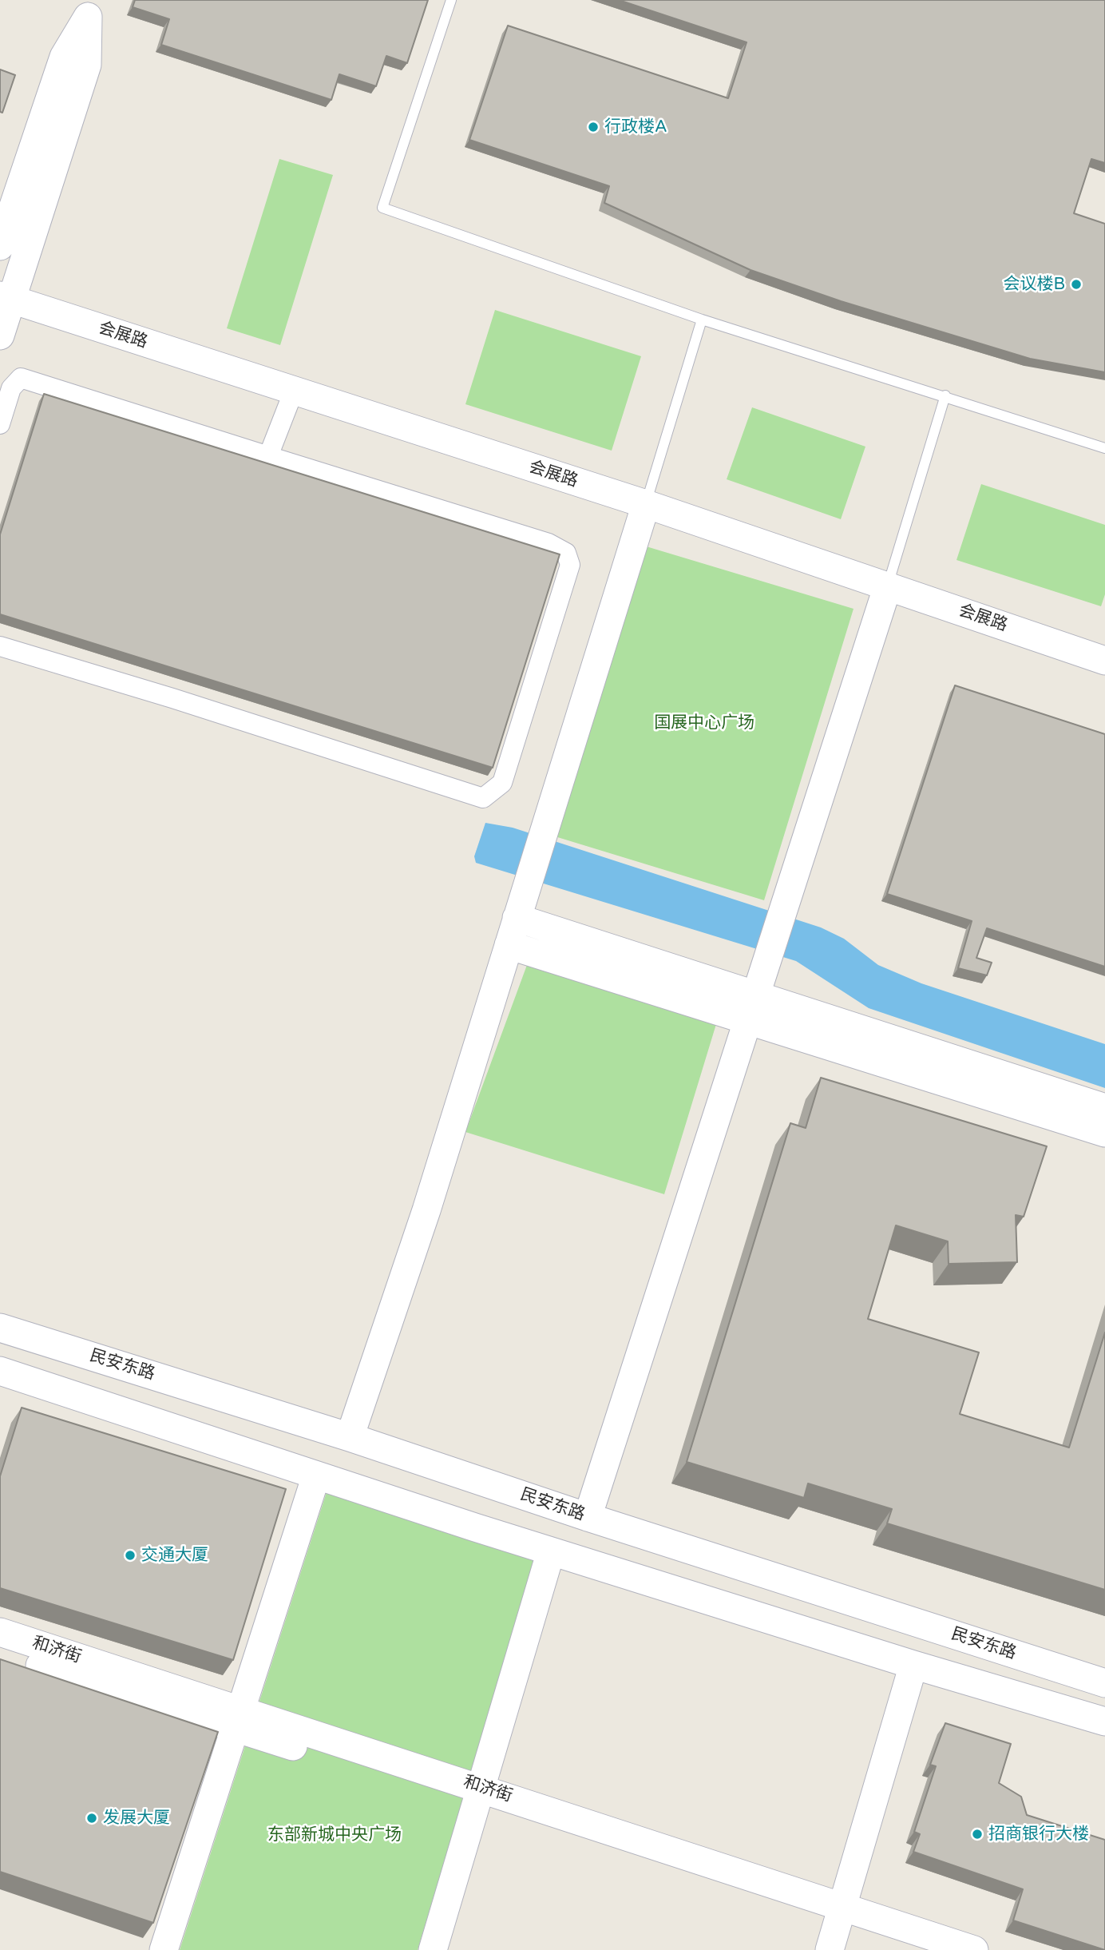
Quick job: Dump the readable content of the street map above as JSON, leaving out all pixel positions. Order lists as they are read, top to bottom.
{
  "streets": {
    "street": ["会展路", "民安东路", "和济街"]
  },
  "parks": ["国展中心广场", "东部新城中央广场"],
  "places": [
    "行政楼A",
    "会议楼B",
    "交通大厦",
    "发展大厦",
    "招商银行大楼"
  ]
}
